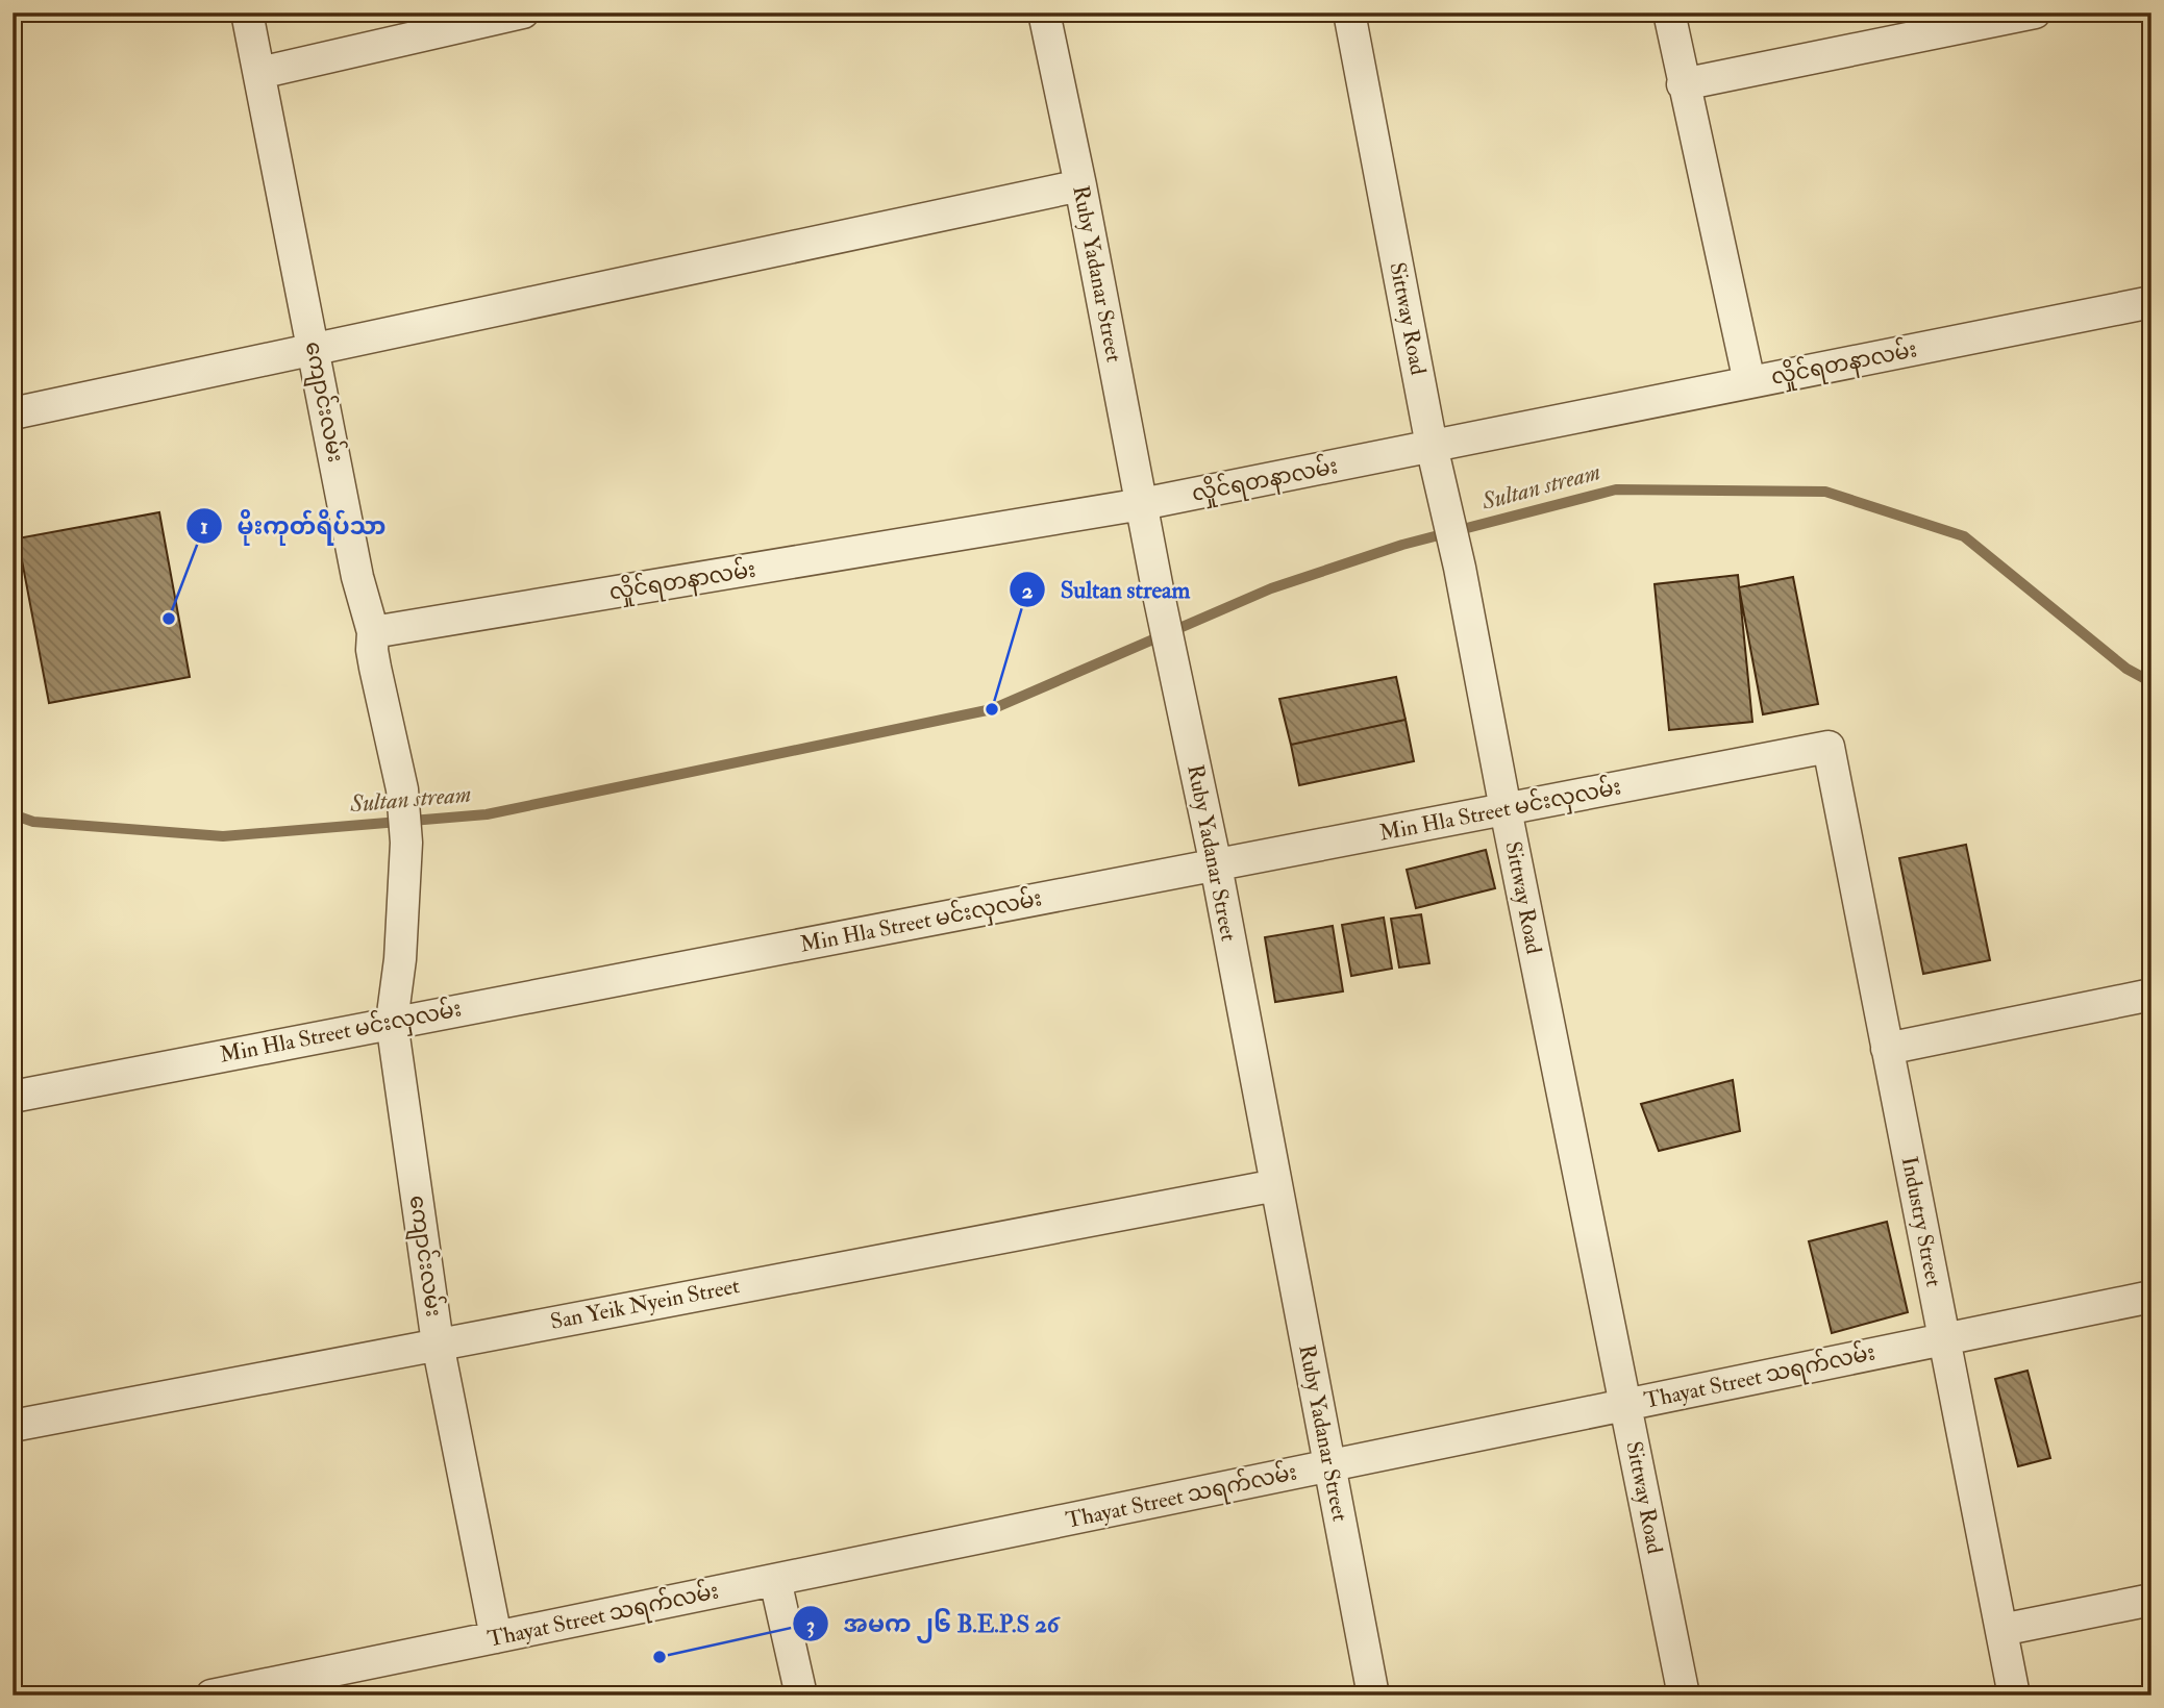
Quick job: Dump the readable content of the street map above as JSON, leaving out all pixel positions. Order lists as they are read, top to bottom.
{
  "streets": {
    "street": [
      "Ruby Yadanar Street",
      "Sittway Road",
      "လှိုင်ရတနာလမ်း",
      "ကျောင်းလမ်း",
      "Min Hla Street မင်းလှလမ်း",
      "Industry Street",
      "San Yeik Nyein Street",
      "Thayat Street သရက်လမ်း"
    ]
  },
  "crossings": [
    ["Ruby Yadanar Street", "လှိုင်ရတနာလမ်း"],
    ["Ruby Yadanar Street", "Min Hla Street မင်းလှလမ်း"],
    ["Ruby Yadanar Street", "San Yeik Nyein Street"],
    ["Ruby Yadanar Street", "Thayat Street သရက်လမ်း"],
    ["Sittway Road", "လှိုင်ရတနာလမ်း"],
    ["Sittway Road", "Min Hla Street မင်းလှလမ်း"],
    ["Sittway Road", "Thayat Street သရက်လမ်း"],
    ["လှိုင်ရတနာလမ်း", "ကျောင်းလမ်း"],
    ["ကျောင်းလမ်း", "Min Hla Street မင်းလှလမ်း"],
    ["ကျောင်းလမ်း", "San Yeik Nyein Street"],
    ["ကျောင်းလမ်း", "Thayat Street သရက်လမ်း"],
    ["Min Hla Street မင်းလှလမ်း", "Industry Street"],
    ["Industry Street", "Thayat Street သရက်လမ်း"]
  ],
  "water": ["Sultan stream"],
  "places": ["မိုးကုတ်ရိပ်သာ", "Sultan stream", "အမက ၂၆ B.E.P.S 26"]
}
